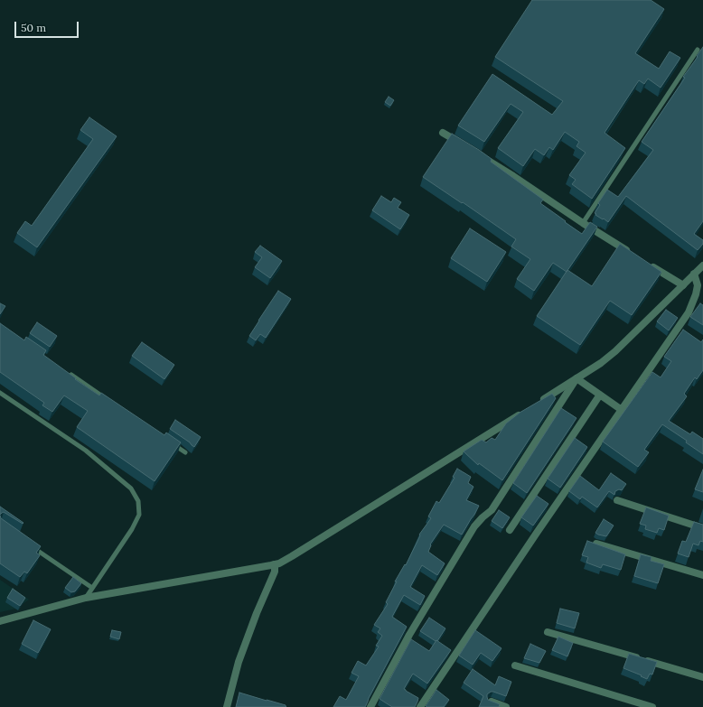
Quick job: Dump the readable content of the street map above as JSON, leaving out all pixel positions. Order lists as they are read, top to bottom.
{
  "scale_bar": "50 m"
}
